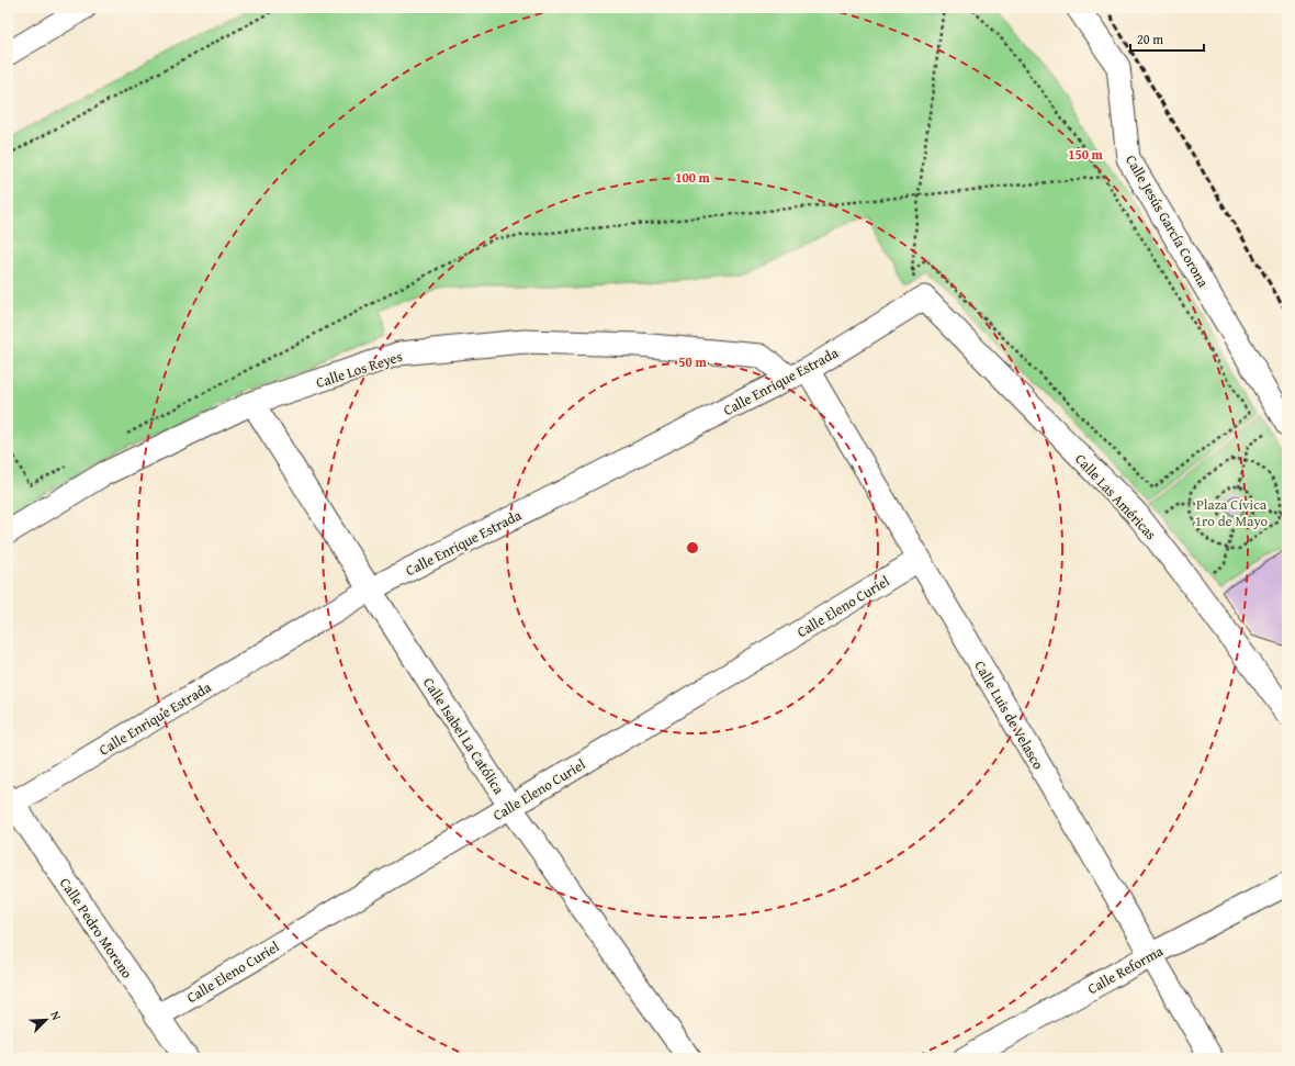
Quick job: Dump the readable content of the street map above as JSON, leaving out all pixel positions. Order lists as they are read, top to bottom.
{
  "streets": {
    "street": [
      "Calle Jesús García Corona",
      "Calle Los Reyes",
      "Calle Enrique Estrada",
      "Calle Las Américas",
      "Calle Eleno Curiel",
      "Calle Luis de Velasco",
      "Calle Isabel La Católica",
      "Calle Pedro Moreno",
      "Calle Reforma"
    ]
  },
  "crossings": [
    ["Calle Los Reyes", "Calle Enrique Estrada"],
    ["Calle Los Reyes", "Calle Luis de Velasco"],
    ["Calle Los Reyes", "Calle Isabel La Católica"],
    ["Calle Enrique Estrada", "Calle Las Américas"],
    ["Calle Enrique Estrada", "Calle Luis de Velasco"],
    ["Calle Enrique Estrada", "Calle Isabel La Católica"],
    ["Calle Enrique Estrada", "Calle Pedro Moreno"],
    ["Calle Eleno Curiel", "Calle Luis de Velasco"],
    ["Calle Eleno Curiel", "Calle Isabel La Católica"],
    ["Calle Eleno Curiel", "Calle Pedro Moreno"],
    ["Calle Luis de Velasco", "Calle Reforma"]
  ],
  "parks": ["Plaza Cívica 1ro de Mayo"],
  "scale_bar": "20 m",
  "north": "top right",
  "rings": ["150 m", "100 m", "50 m"]
}
